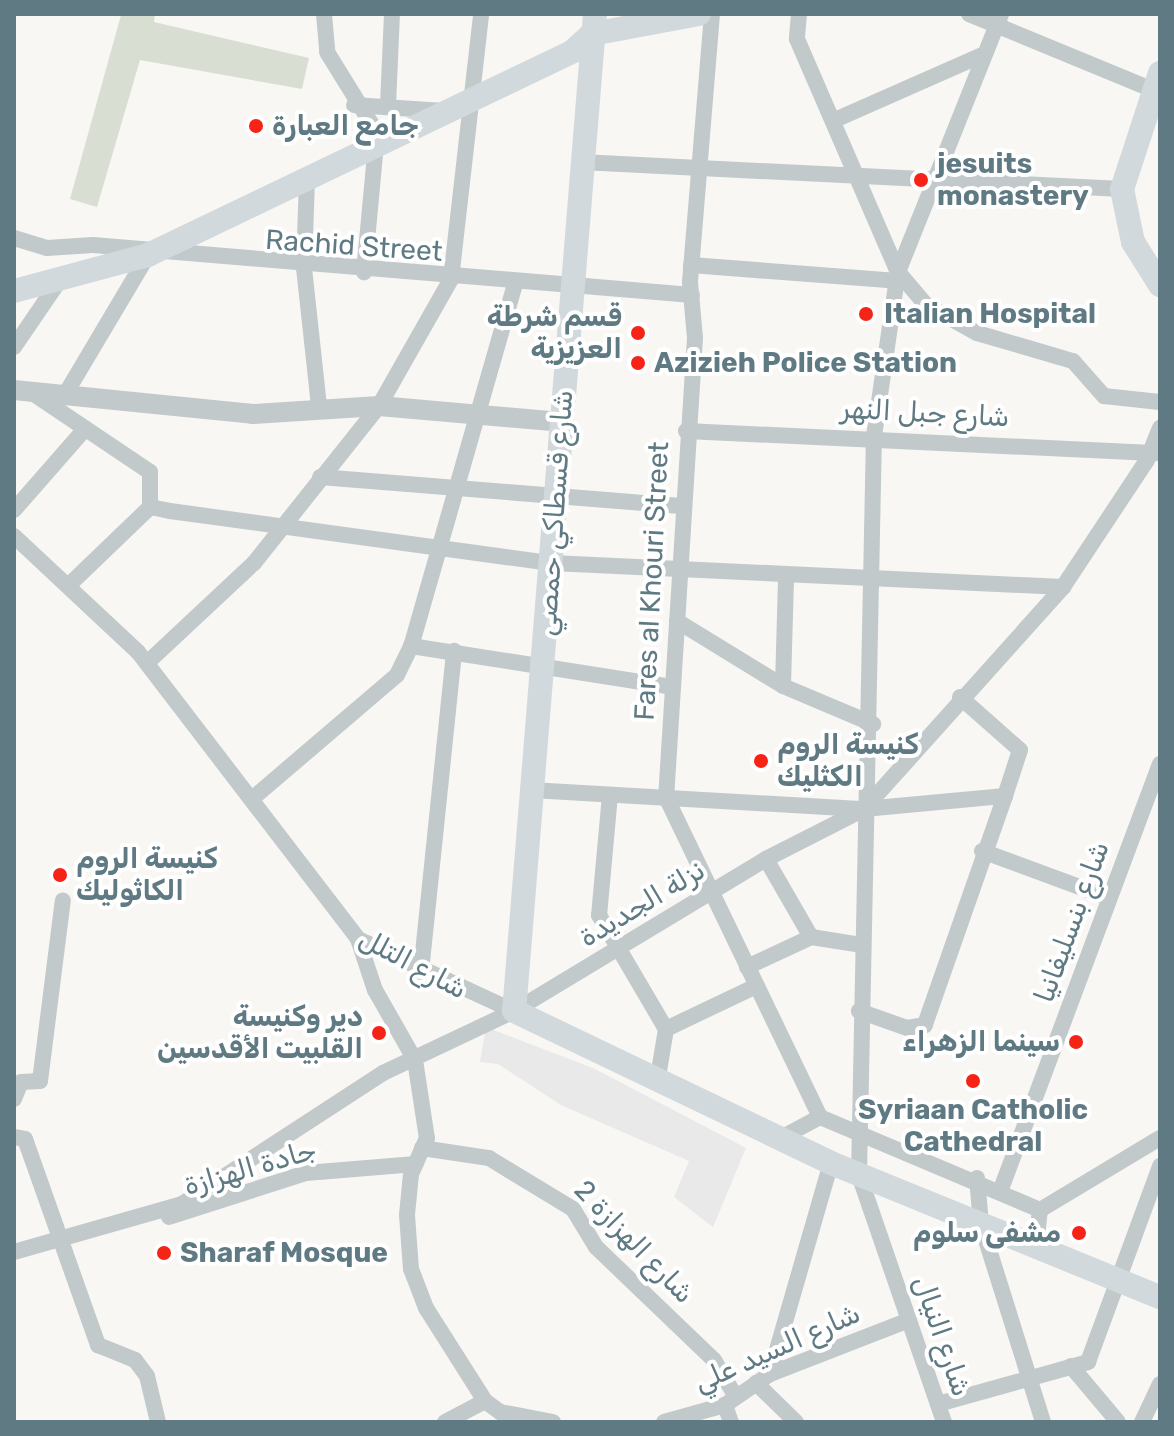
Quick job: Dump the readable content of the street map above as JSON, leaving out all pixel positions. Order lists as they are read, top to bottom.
{
  "streets": {
    "main road": ["شارع قسطاكي حمصي", "شارع التلل"],
    "street": [
      "Rachid Street",
      "شارع جبل النهر",
      "Fares al Khouri Street",
      "نزلة الجديدة",
      "شارع بنسليفانيا",
      "جادة الهزازة",
      "شارع الهزازة 2",
      "شارع النيال",
      "شارع السيد علي"
    ]
  },
  "crossings": [
    ["Rachid Street", "شارع قسطاكي حمصي"],
    ["Rachid Street", "Fares al Khouri Street"],
    ["شارع جبل النهر", "Fares al Khouri Street"],
    ["شارع جبل النهر", "نزلة الجديدة"],
    ["شارع جبل النهر", "شارع النيال"],
    ["شارع قسطاكي حمصي", "نزلة الجديدة"],
    ["شارع قسطاكي حمصي", "شارع التلل"],
    ["Fares al Khouri Street", "نزلة الجديدة"],
    ["نزلة الجديدة", "شارع التلل"],
    ["نزلة الجديدة", "جادة الهزازة"],
    ["نزلة الجديدة", "شارع النيال"],
    ["شارع التلل", "شارع النيال"],
    ["جادة الهزازة", "شارع الهزازة 2"],
    ["شارع الهزازة 2", "شارع السيد علي"],
    ["شارع النيال", "شارع السيد علي"]
  ],
  "places": [
    "جامع العبارة",
    "jesuits monastery",
    "Italian Hospital",
    "قسم شرطة العزيزية",
    "Azizieh Police Station",
    "كنيسة الروم الكثليك",
    "كنيسة الروم الكاثوليك",
    "دير وكنيسة القلبيت الأقدسين",
    "سينما الزهراء",
    "Syriaan Catholic Cathedral",
    "مشفى سلوم",
    "Sharaf Mosque"
  ]
}
